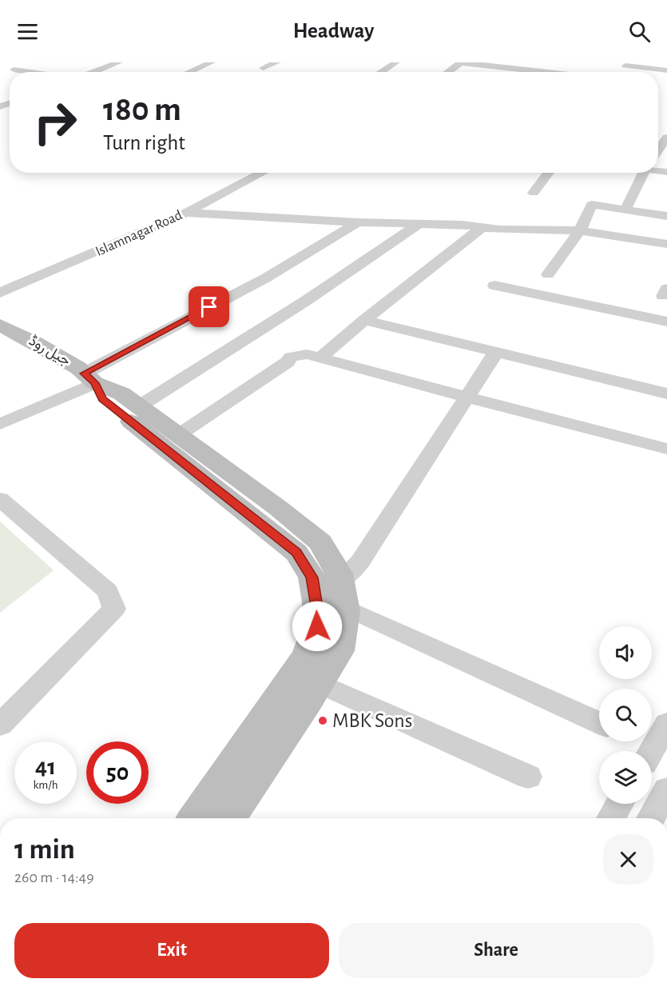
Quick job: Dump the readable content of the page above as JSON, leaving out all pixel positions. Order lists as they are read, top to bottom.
{
  "streets": {
    "main road": ["جیل روڈ"],
    "street": ["Islamnagar Road"]
  },
  "places": ["MBK Sons"],
  "page": {
    "header": "Headway",
    "turn": ["180 m", "Turn right"],
    "speed": "41 km/h",
    "limit": "50",
    "heading": ["1 min", "260 m · 14:49"],
    "buttons": ["Exit", "Share"]
  }
}
